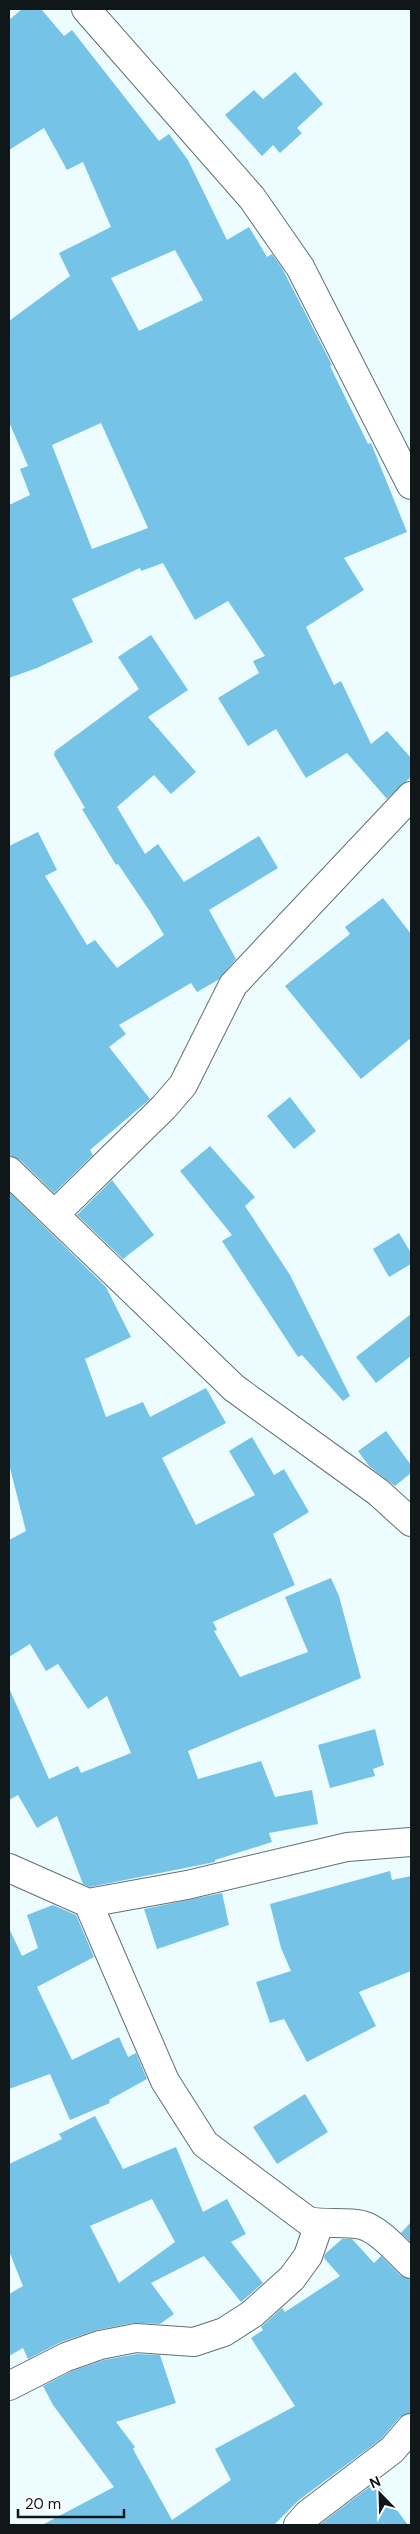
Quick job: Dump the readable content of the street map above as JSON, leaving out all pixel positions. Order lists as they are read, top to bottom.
{
  "scale_bar": "20 m",
  "north": "top left"
}
